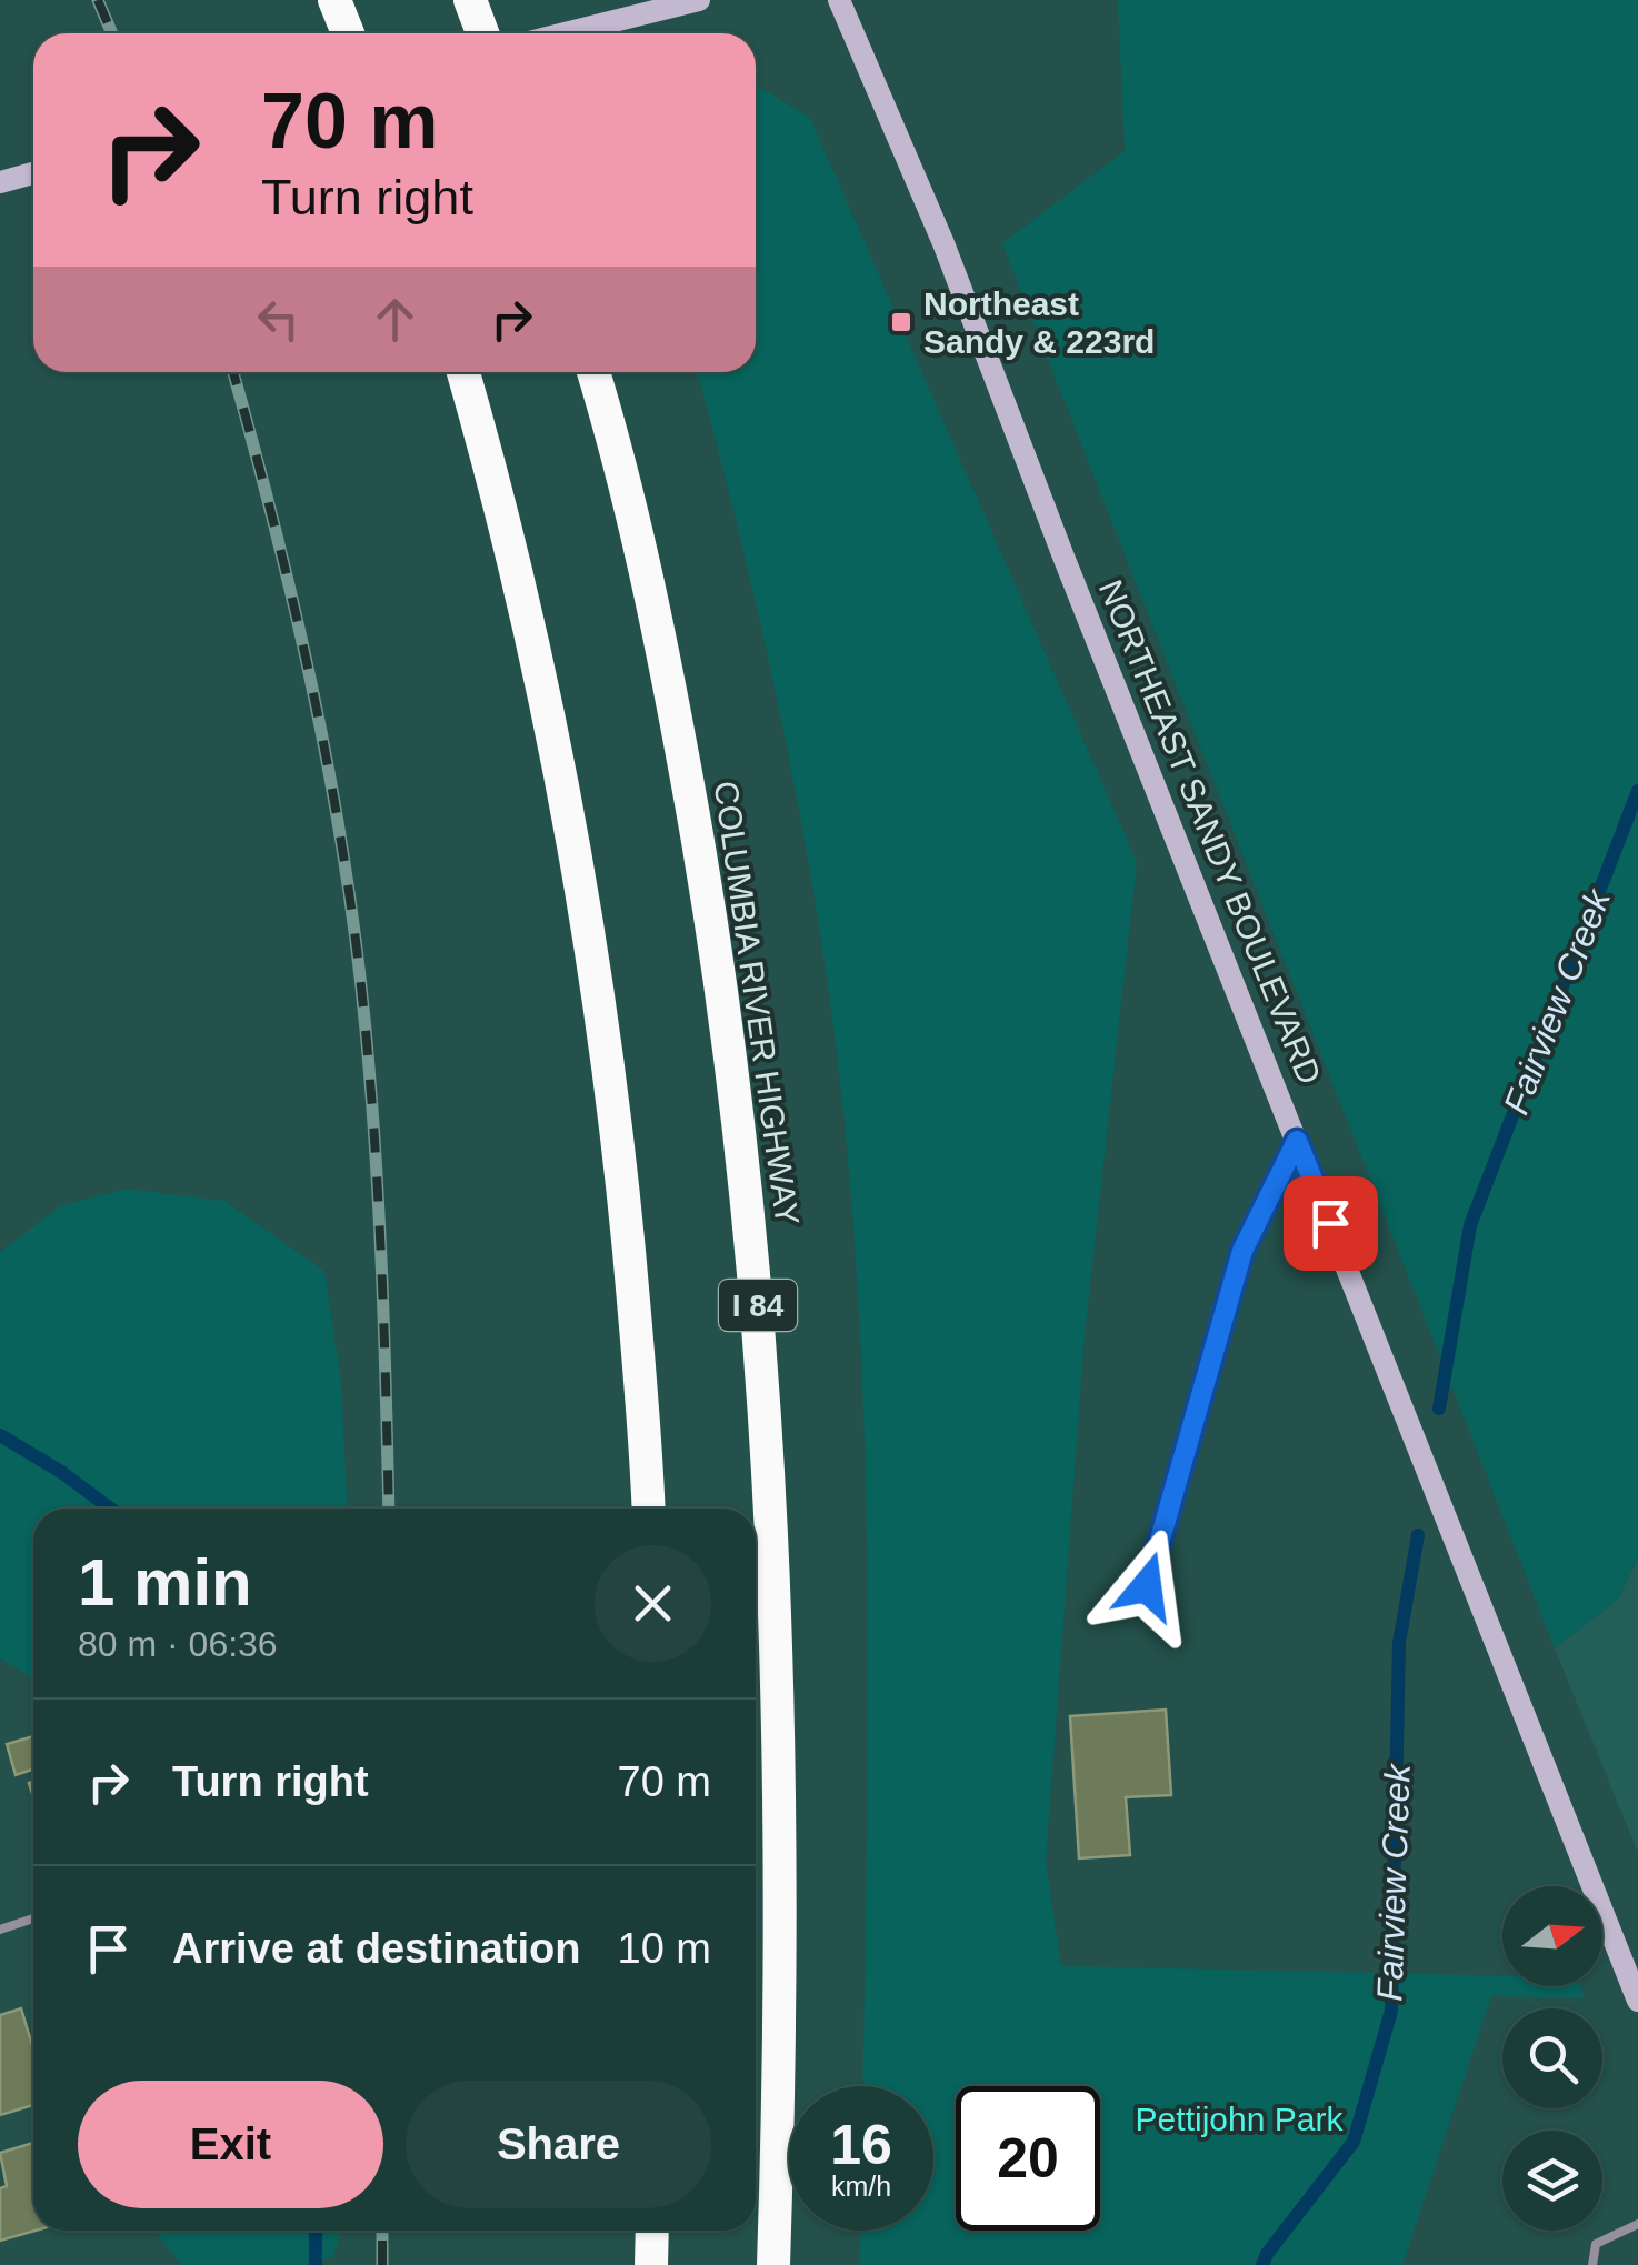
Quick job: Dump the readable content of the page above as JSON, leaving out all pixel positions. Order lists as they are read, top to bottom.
{
  "streets": {
    "highway": ["COLUMBIA RIVER HIGHWAY", "I 84"],
    "main road": ["NORTHEAST SANDY BOULEVARD"]
  },
  "water": ["Fairview Creek"],
  "parks": ["Pettijohn Park"],
  "places": {
    "transit": ["Northeast Sandy & 223rd"]
  },
  "north": "right",
  "page": {
    "turn": ["70 m", "Turn right"],
    "heading": ["1 min", "80 m · 06:36"],
    "list": [
      {
        "name": "Turn right",
        "value": "70 m"
      },
      {
        "name": "Arrive at destination",
        "value": "10 m"
      }
    ],
    "buttons": ["Exit", "Share"],
    "speed": "16 km/h",
    "limit": "20"
  }
}
